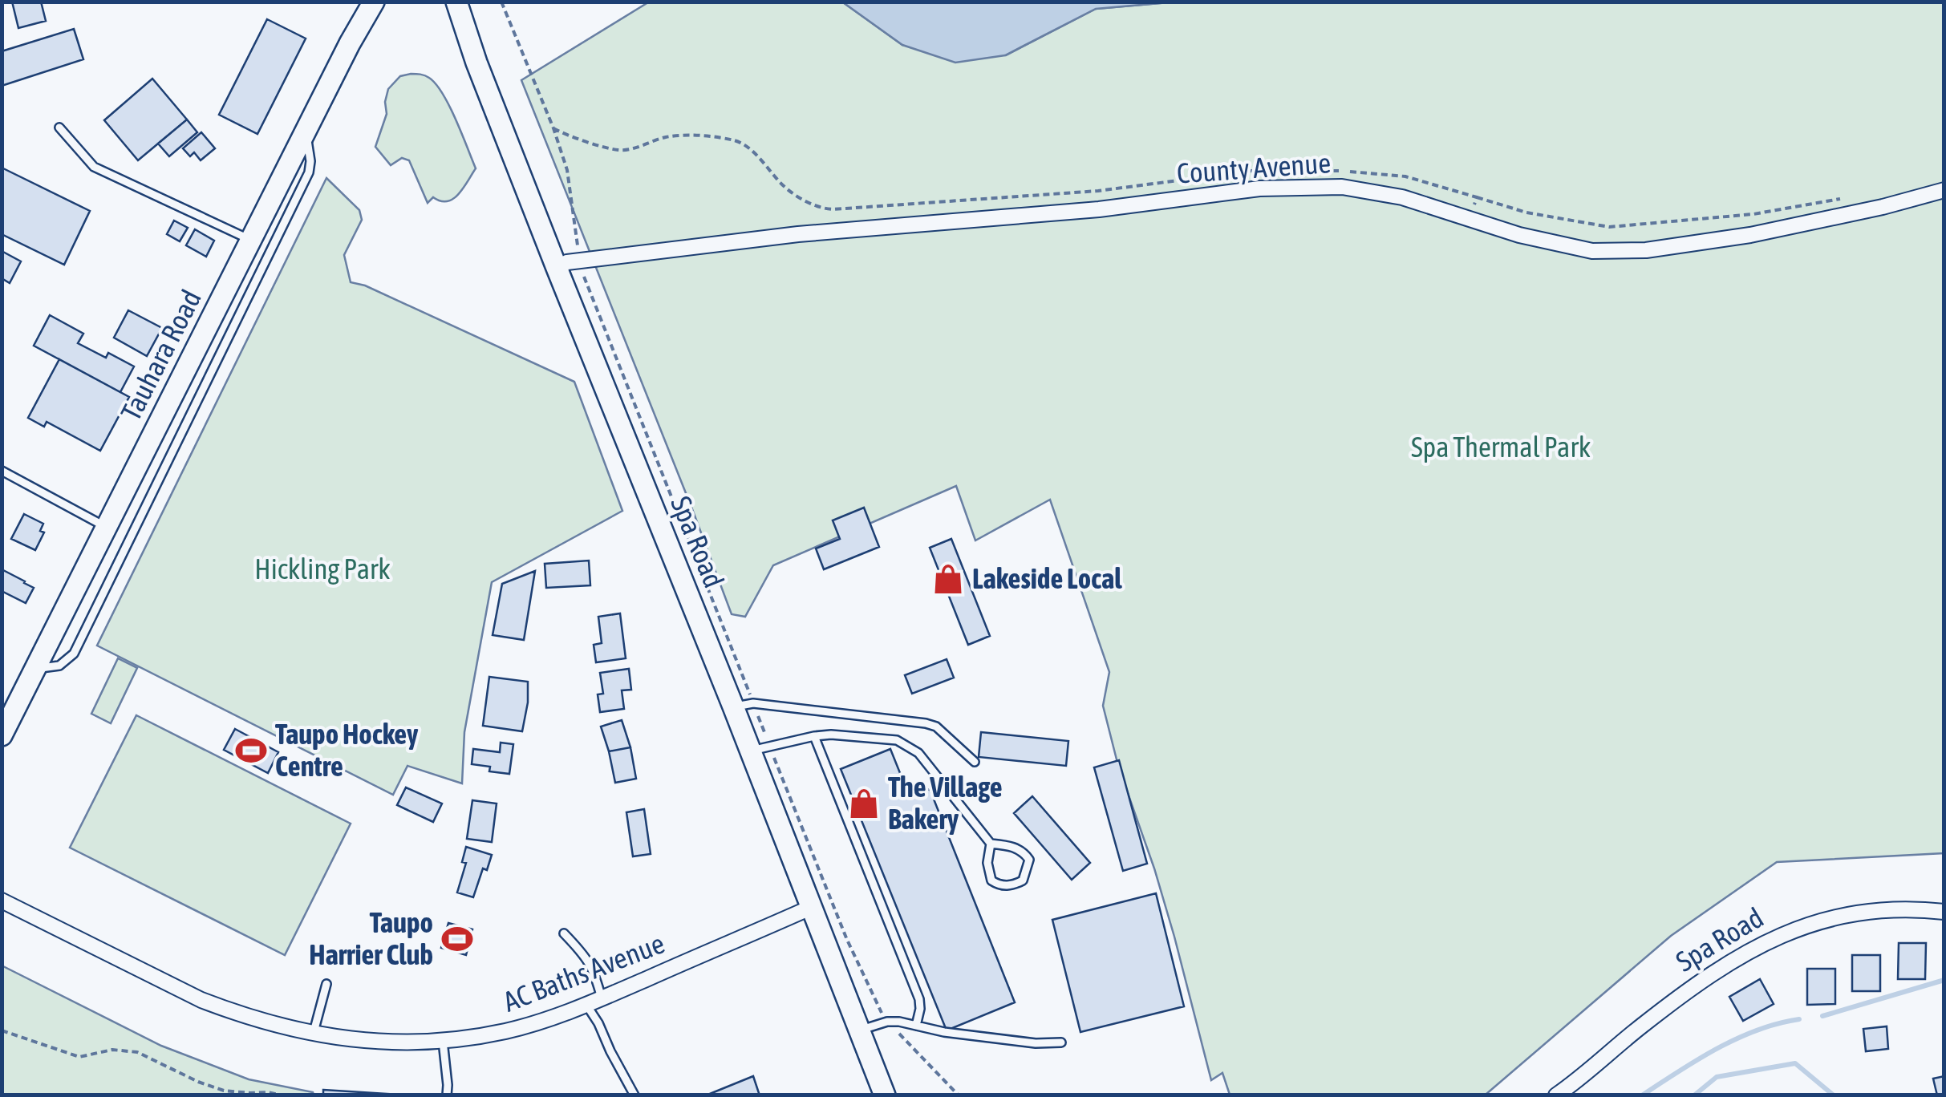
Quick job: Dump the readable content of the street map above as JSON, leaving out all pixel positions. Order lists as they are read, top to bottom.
{
  "streets": {
    "main road": ["Tauhara Road", "Spa Road"],
    "street": ["County Avenue", "AC Baths Avenue"]
  },
  "crossings": [
    ["County Avenue", "Spa Road"],
    ["Spa Road", "AC Baths Avenue"]
  ],
  "parks": ["Spa Thermal Park", "Hickling Park"],
  "places": {
    "shop": ["Lakeside Local", "The Village Bakery"],
    "sports": ["Taupo Hockey Centre", "Taupo Harrier Club"]
  }
}
